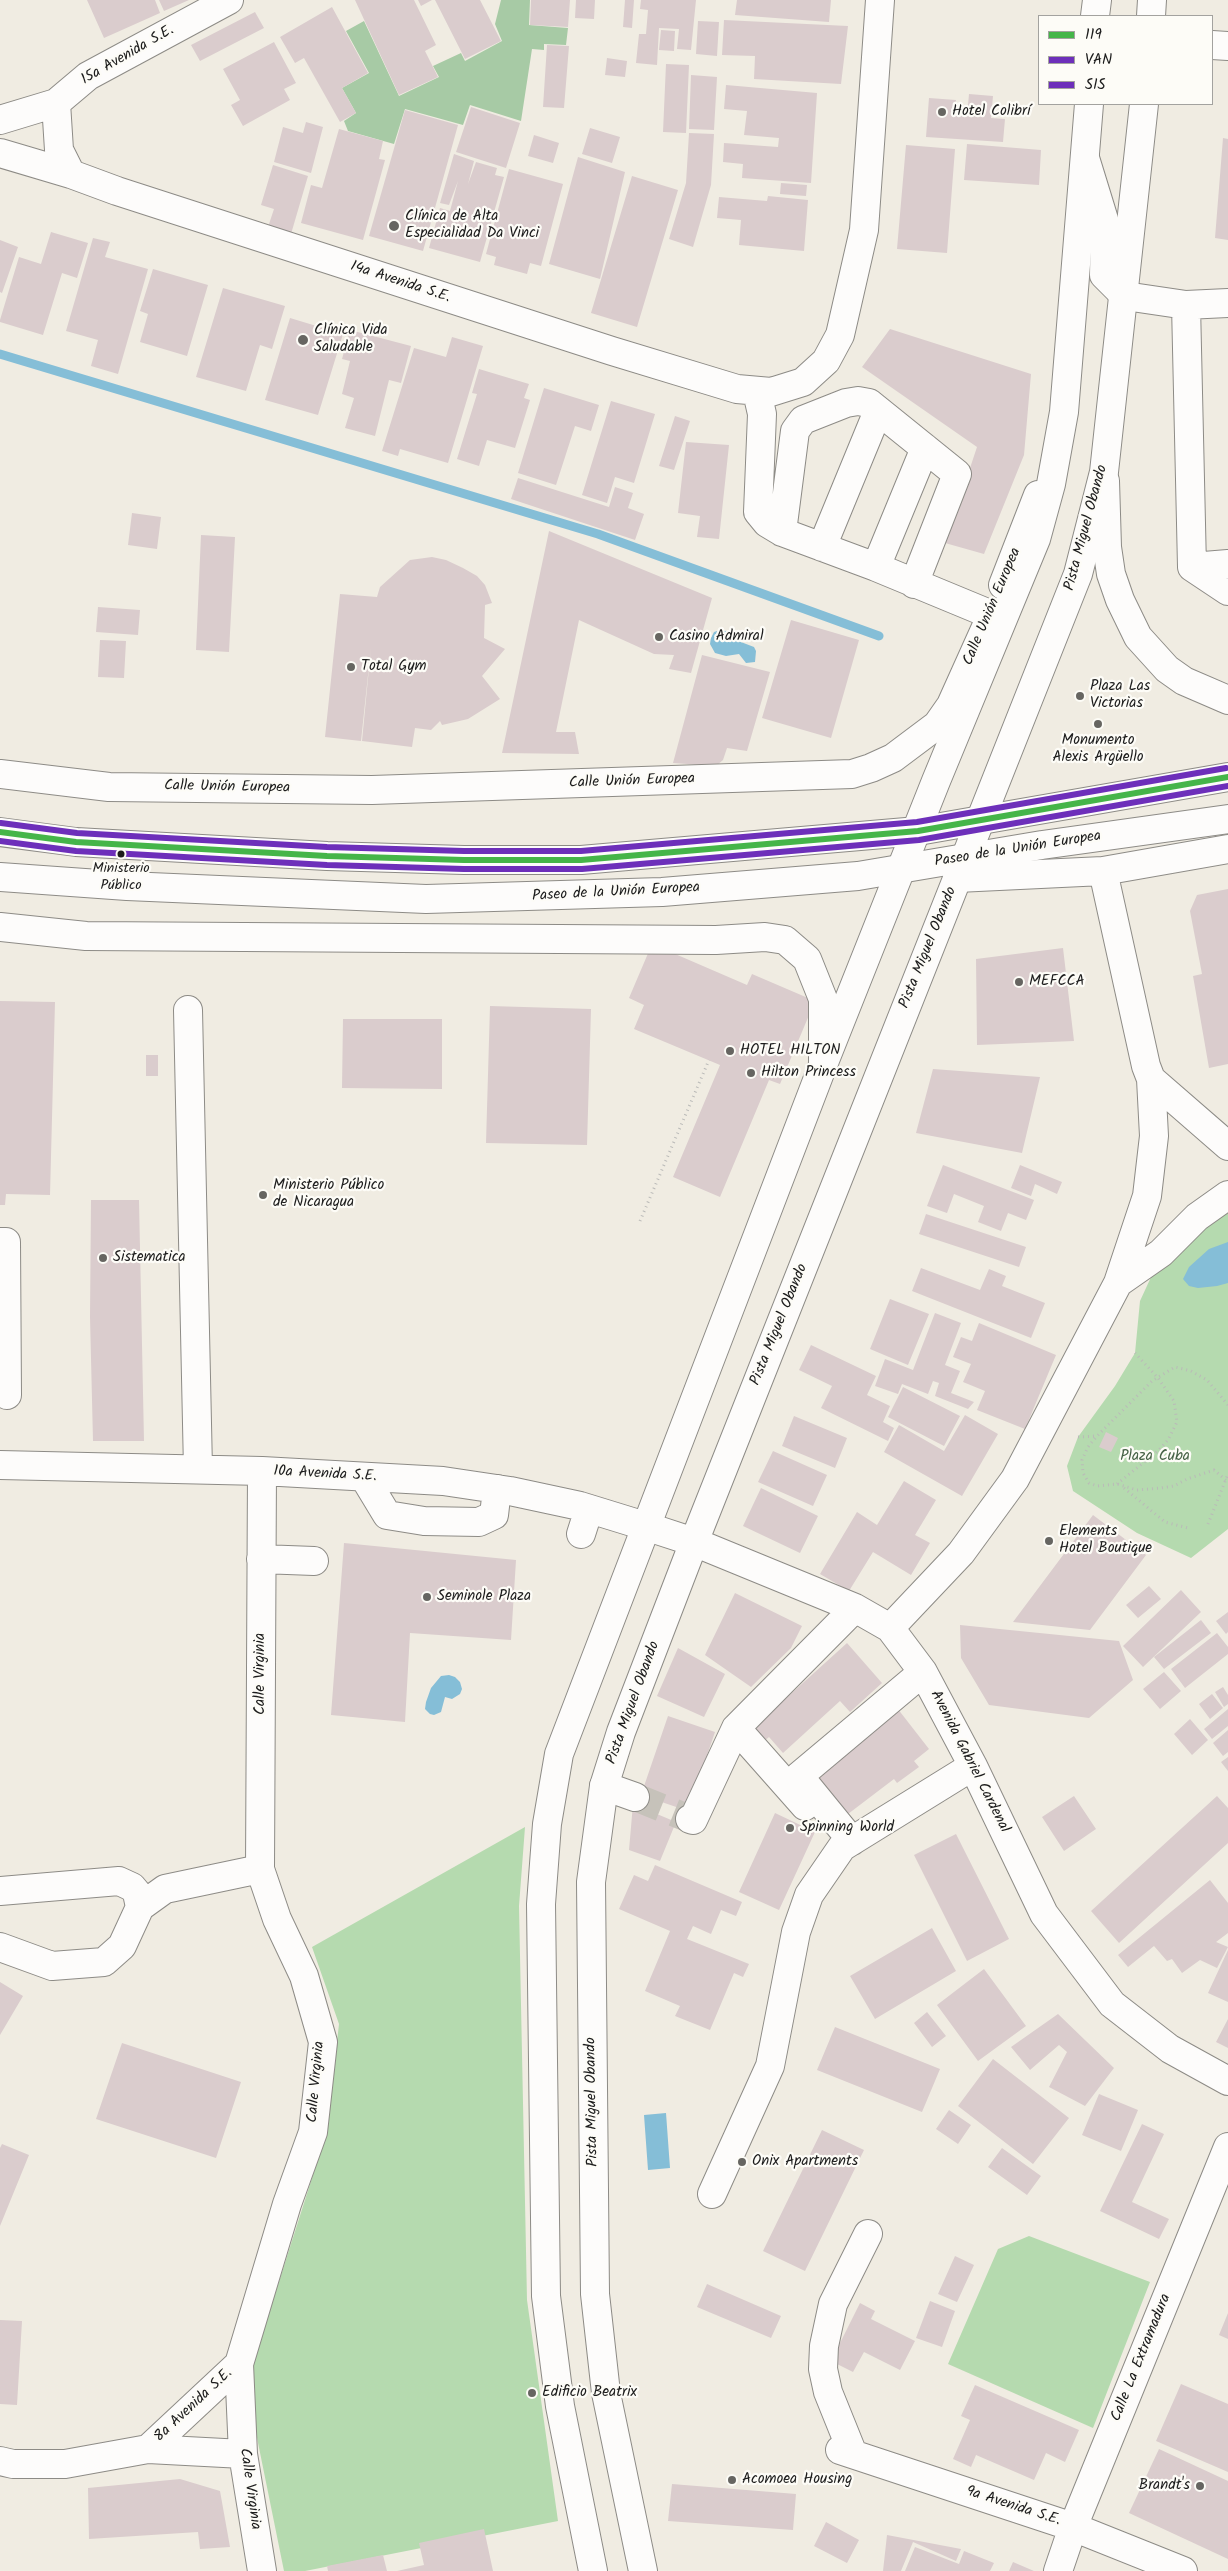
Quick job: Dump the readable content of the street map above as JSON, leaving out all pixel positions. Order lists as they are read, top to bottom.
{
  "streets": {
    "main road": [
      "15a Avenida S.E.",
      "14a Avenida S.E.",
      "Pista Miguel Obando",
      "Calle Unión Europea",
      "Paseo de la Unión Europea",
      "10a Avenida S.E.",
      "Calle Virginia",
      "Avenida Gabriel Cardenal",
      "Calle La Extramadura",
      "8a Avenida S.E.",
      "9a Avenida S.E."
    ]
  },
  "crossings": [
    ["Pista Miguel Obando", "Paseo de la Unión Europea"],
    ["Pista Miguel Obando", "Avenida Gabriel Cardenal"],
    ["10a Avenida S.E.", "Calle Virginia"],
    ["10a Avenida S.E.", "Avenida Gabriel Cardenal"],
    ["Calle Virginia", "8a Avenida S.E."],
    ["Calle La Extramadura", "9a Avenida S.E."]
  ],
  "parks": ["Plaza Cuba"],
  "places": [
    "Hotel Colibrí",
    "Clínica de Alta Especialidad Da Vinci",
    "Clínica Vida Saludable",
    "Casino Admiral",
    "Total Gym",
    "Plaza Las Victorias",
    "Monumento Alexis Argüello",
    "Ministerio Público",
    "MEFCCA",
    "HOTEL HILTON",
    "Hilton Princess",
    "Ministerio Público de Nicaragua",
    "Sistematica",
    "Elements Hotel Boutique",
    "Seminole Plaza",
    "Spinning World",
    "Onix Apartments",
    "Edificio Beatrix",
    "Acomoea Housing",
    "Brandt's"
  ],
  "lines": ["transit line SIS", "transit line 119", "transit line VAN"],
  "legend": ["119", "VAN", "SIS"]
}
